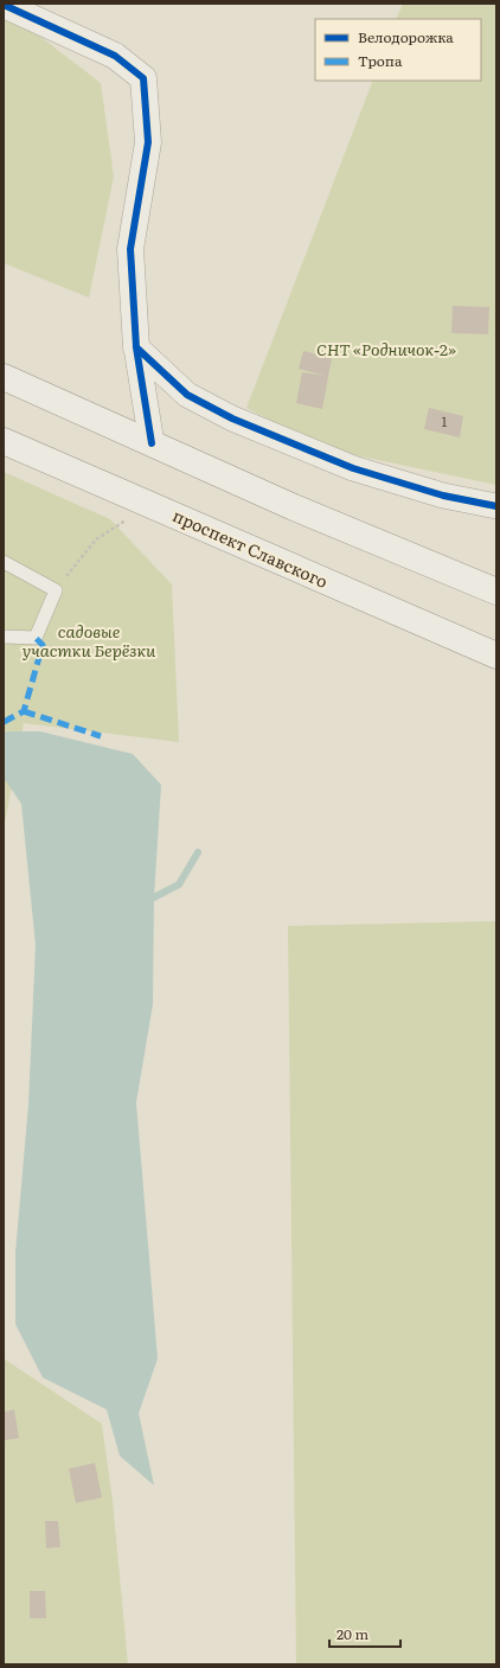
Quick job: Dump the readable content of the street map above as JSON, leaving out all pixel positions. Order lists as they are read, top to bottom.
{
  "streets": {
    "main road": ["проспект Славского"]
  },
  "parks": ["СНТ «Родничок-2»", "садовые участки Берёзки"],
  "house_numbers": ["1"],
  "legend": ["Велодорожка", "Тропа"],
  "scale_bar": "20 m"
}
